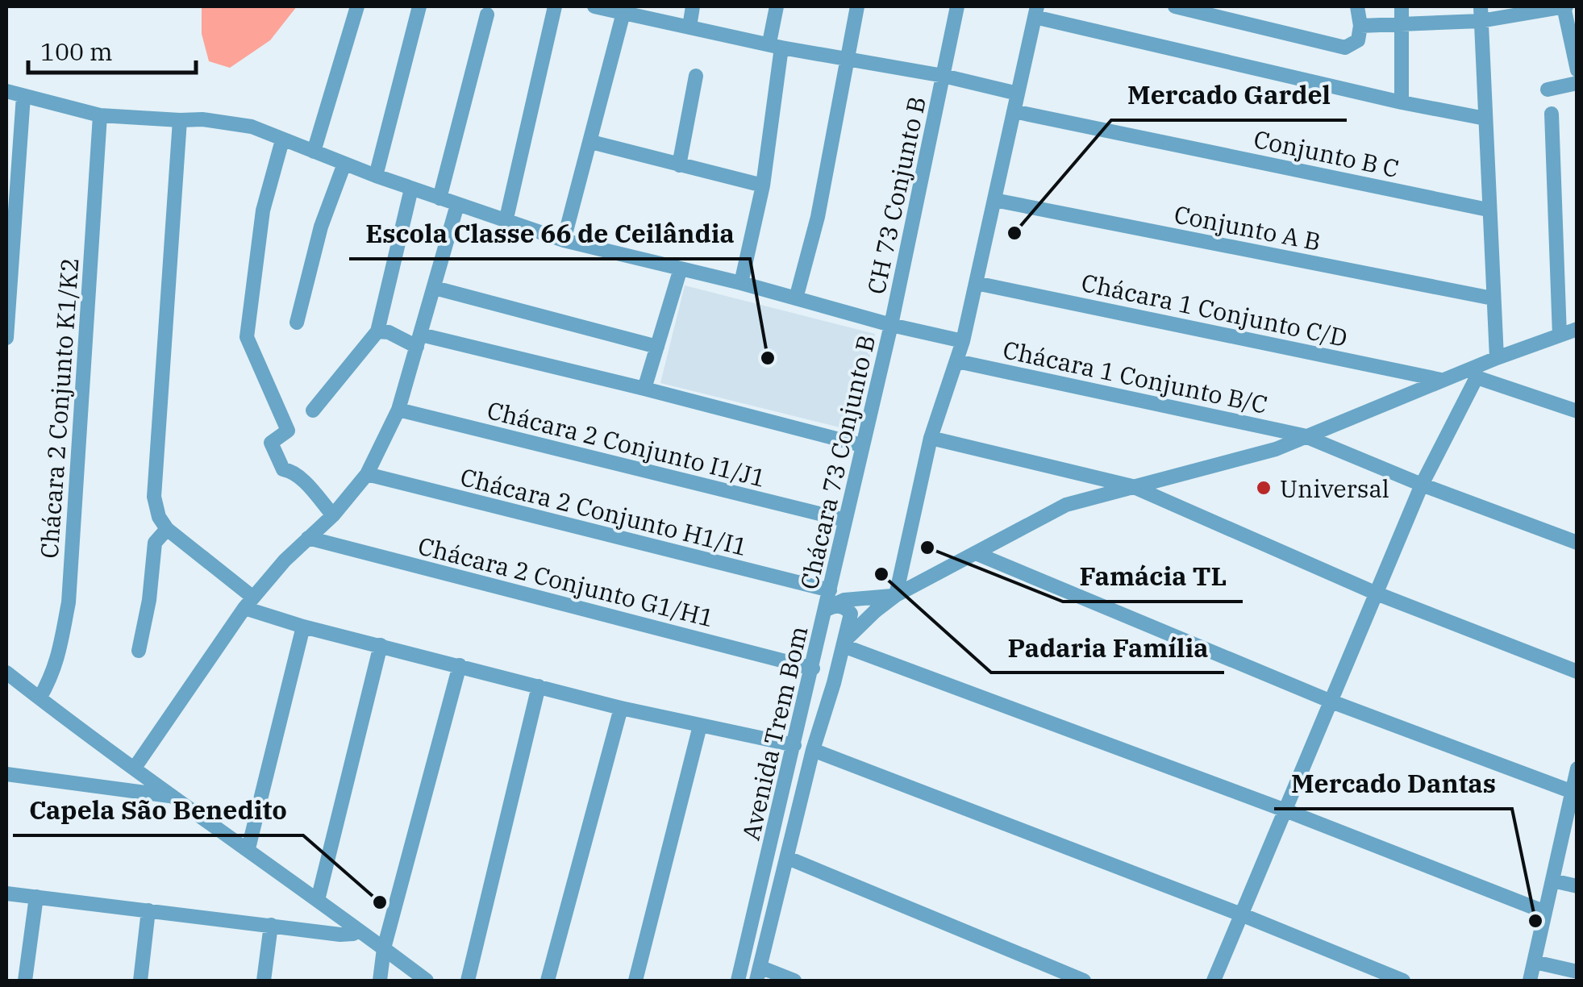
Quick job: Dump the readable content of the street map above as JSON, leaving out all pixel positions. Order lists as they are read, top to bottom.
{
  "streets": {
    "street": [
      "Conjunto B C",
      "CH 73 Conjunto B",
      "Conjunto A B",
      "Chácara 1 Conjunto C/D",
      "Chácara 1 Conjunto B/C",
      "Chácara 2 Conjunto K1/K2",
      "Chácara 2 Conjunto I1/J1",
      "Chácara 73 Conjunto B",
      "Chácara 2 Conjunto H1/I1",
      "Chácara 2 Conjunto G1/H1",
      "Avenida Trem Bom"
    ]
  },
  "crossings": [
    ["CH 73 Conjunto B", "Chácara 73 Conjunto B"],
    ["Chácara 2 Conjunto I1/J1", "Chácara 73 Conjunto B"],
    ["Chácara 73 Conjunto B", "Chácara 2 Conjunto H1/I1"],
    ["Chácara 73 Conjunto B", "Avenida Trem Bom"],
    ["Chácara 2 Conjunto H1/I1", "Avenida Trem Bom"],
    ["Chácara 2 Conjunto G1/H1", "Avenida Trem Bom"]
  ],
  "places": [
    "Mercado Gardel",
    "Escola Classe 66 de Ceilândia",
    "Universal",
    "Famácia TL",
    "Padaria Família",
    "Capela São Benedito",
    "Mercado Dantas"
  ],
  "scale_bar": "100 m"
}
